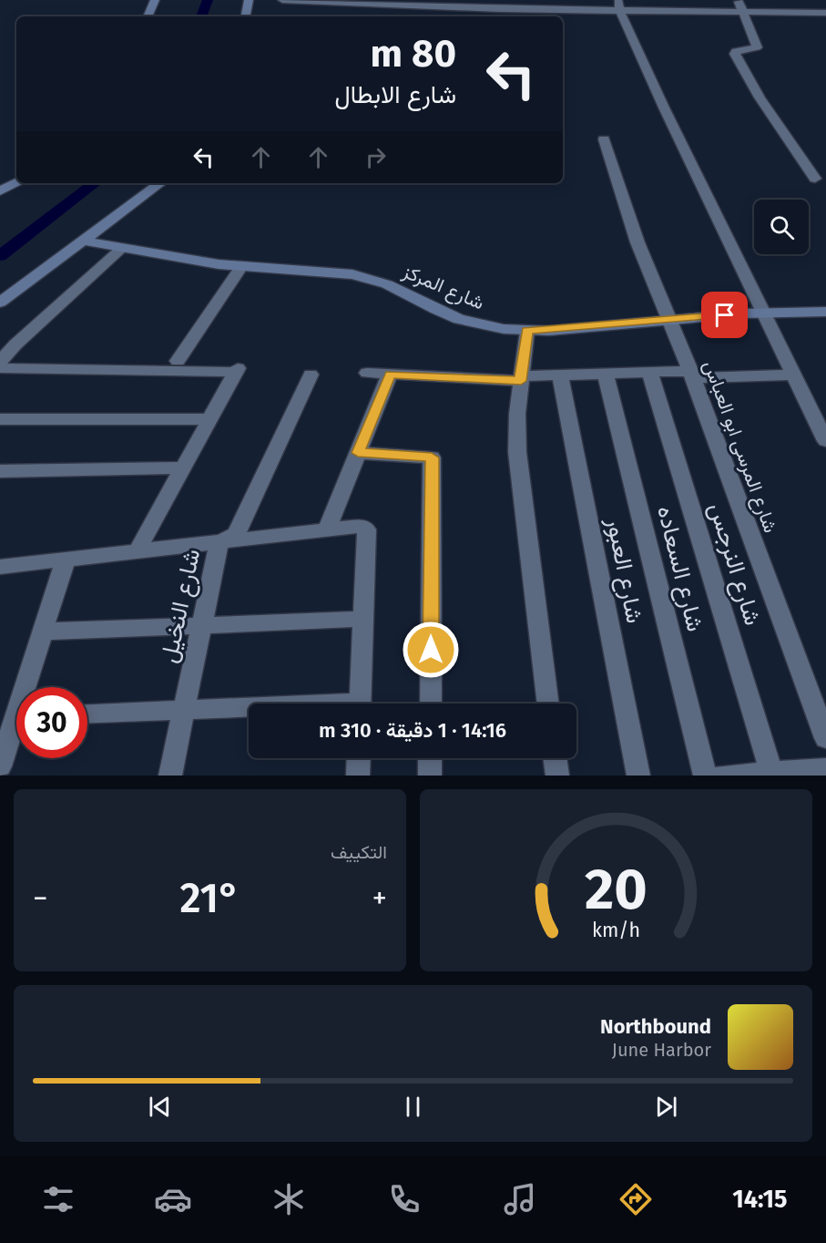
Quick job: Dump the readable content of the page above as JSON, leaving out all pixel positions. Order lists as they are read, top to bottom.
{
  "streets": {
    "main road": ["شارع المركز"],
    "street": [
      "شارع المرسى ابو العباس",
      "شارع النرجس",
      "شارع السعاده",
      "شارع العبور",
      "شارع النخيل"
    ]
  },
  "crossings": [
    ["شارع المركز", "شارع المرسى ابو العباس"]
  ],
  "page": {
    "turn": ["80 m", "شارع الابطال"],
    "limit": "30",
    "trip": "14:16 · 1 دقيقة · 310 m",
    "tile": "التكييف",
    "heat": ["−", "21°", "+"],
    "song": ["Northbound", "June Harbor"],
    "tabs": "14:15",
    "gauge": ["20", "km/h"]
  }
}
